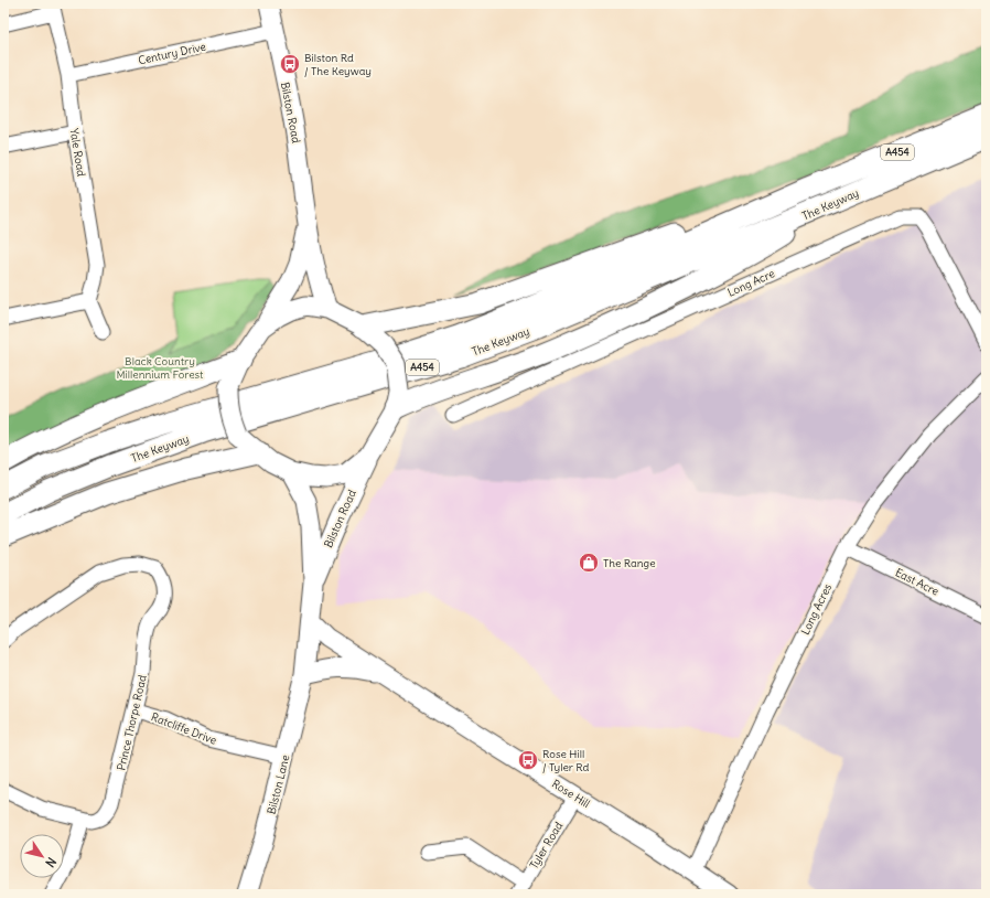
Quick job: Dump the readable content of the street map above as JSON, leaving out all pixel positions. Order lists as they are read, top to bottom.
{
  "streets": {
    "highway": ["A454", "The Keyway"],
    "main road": ["Bilston Road", "Bilston Lane", "Rose Hill"],
    "street": [
      "Century Drive",
      "Yale Road",
      "Long Acre",
      "East Acre",
      "Long Acres",
      "Prince Thorpe Road",
      "Ratcliffe Drive",
      "Tyler Road"
    ]
  },
  "crossings": [
    ["Century Drive", "Bilston Road"],
    ["Century Drive", "Yale Road"],
    ["Bilston Road", "Bilston Lane"],
    ["Bilston Road", "Rose Hill"],
    ["East Acre", "Long Acres"],
    ["Long Acres", "Rose Hill"],
    ["Prince Thorpe Road", "Ratcliffe Drive"],
    ["Ratcliffe Drive", "Bilston Lane"],
    ["Bilston Lane", "Rose Hill"],
    ["Rose Hill", "Tyler Road"]
  ],
  "parks": ["Black Country Millennium Forest"],
  "places": {
    "bus stop": ["Bilston Rd / The Keyway", "Rose Hill / Tyler Rd"],
    "shop": ["The Range"]
  },
  "north": "bottom right"
}
